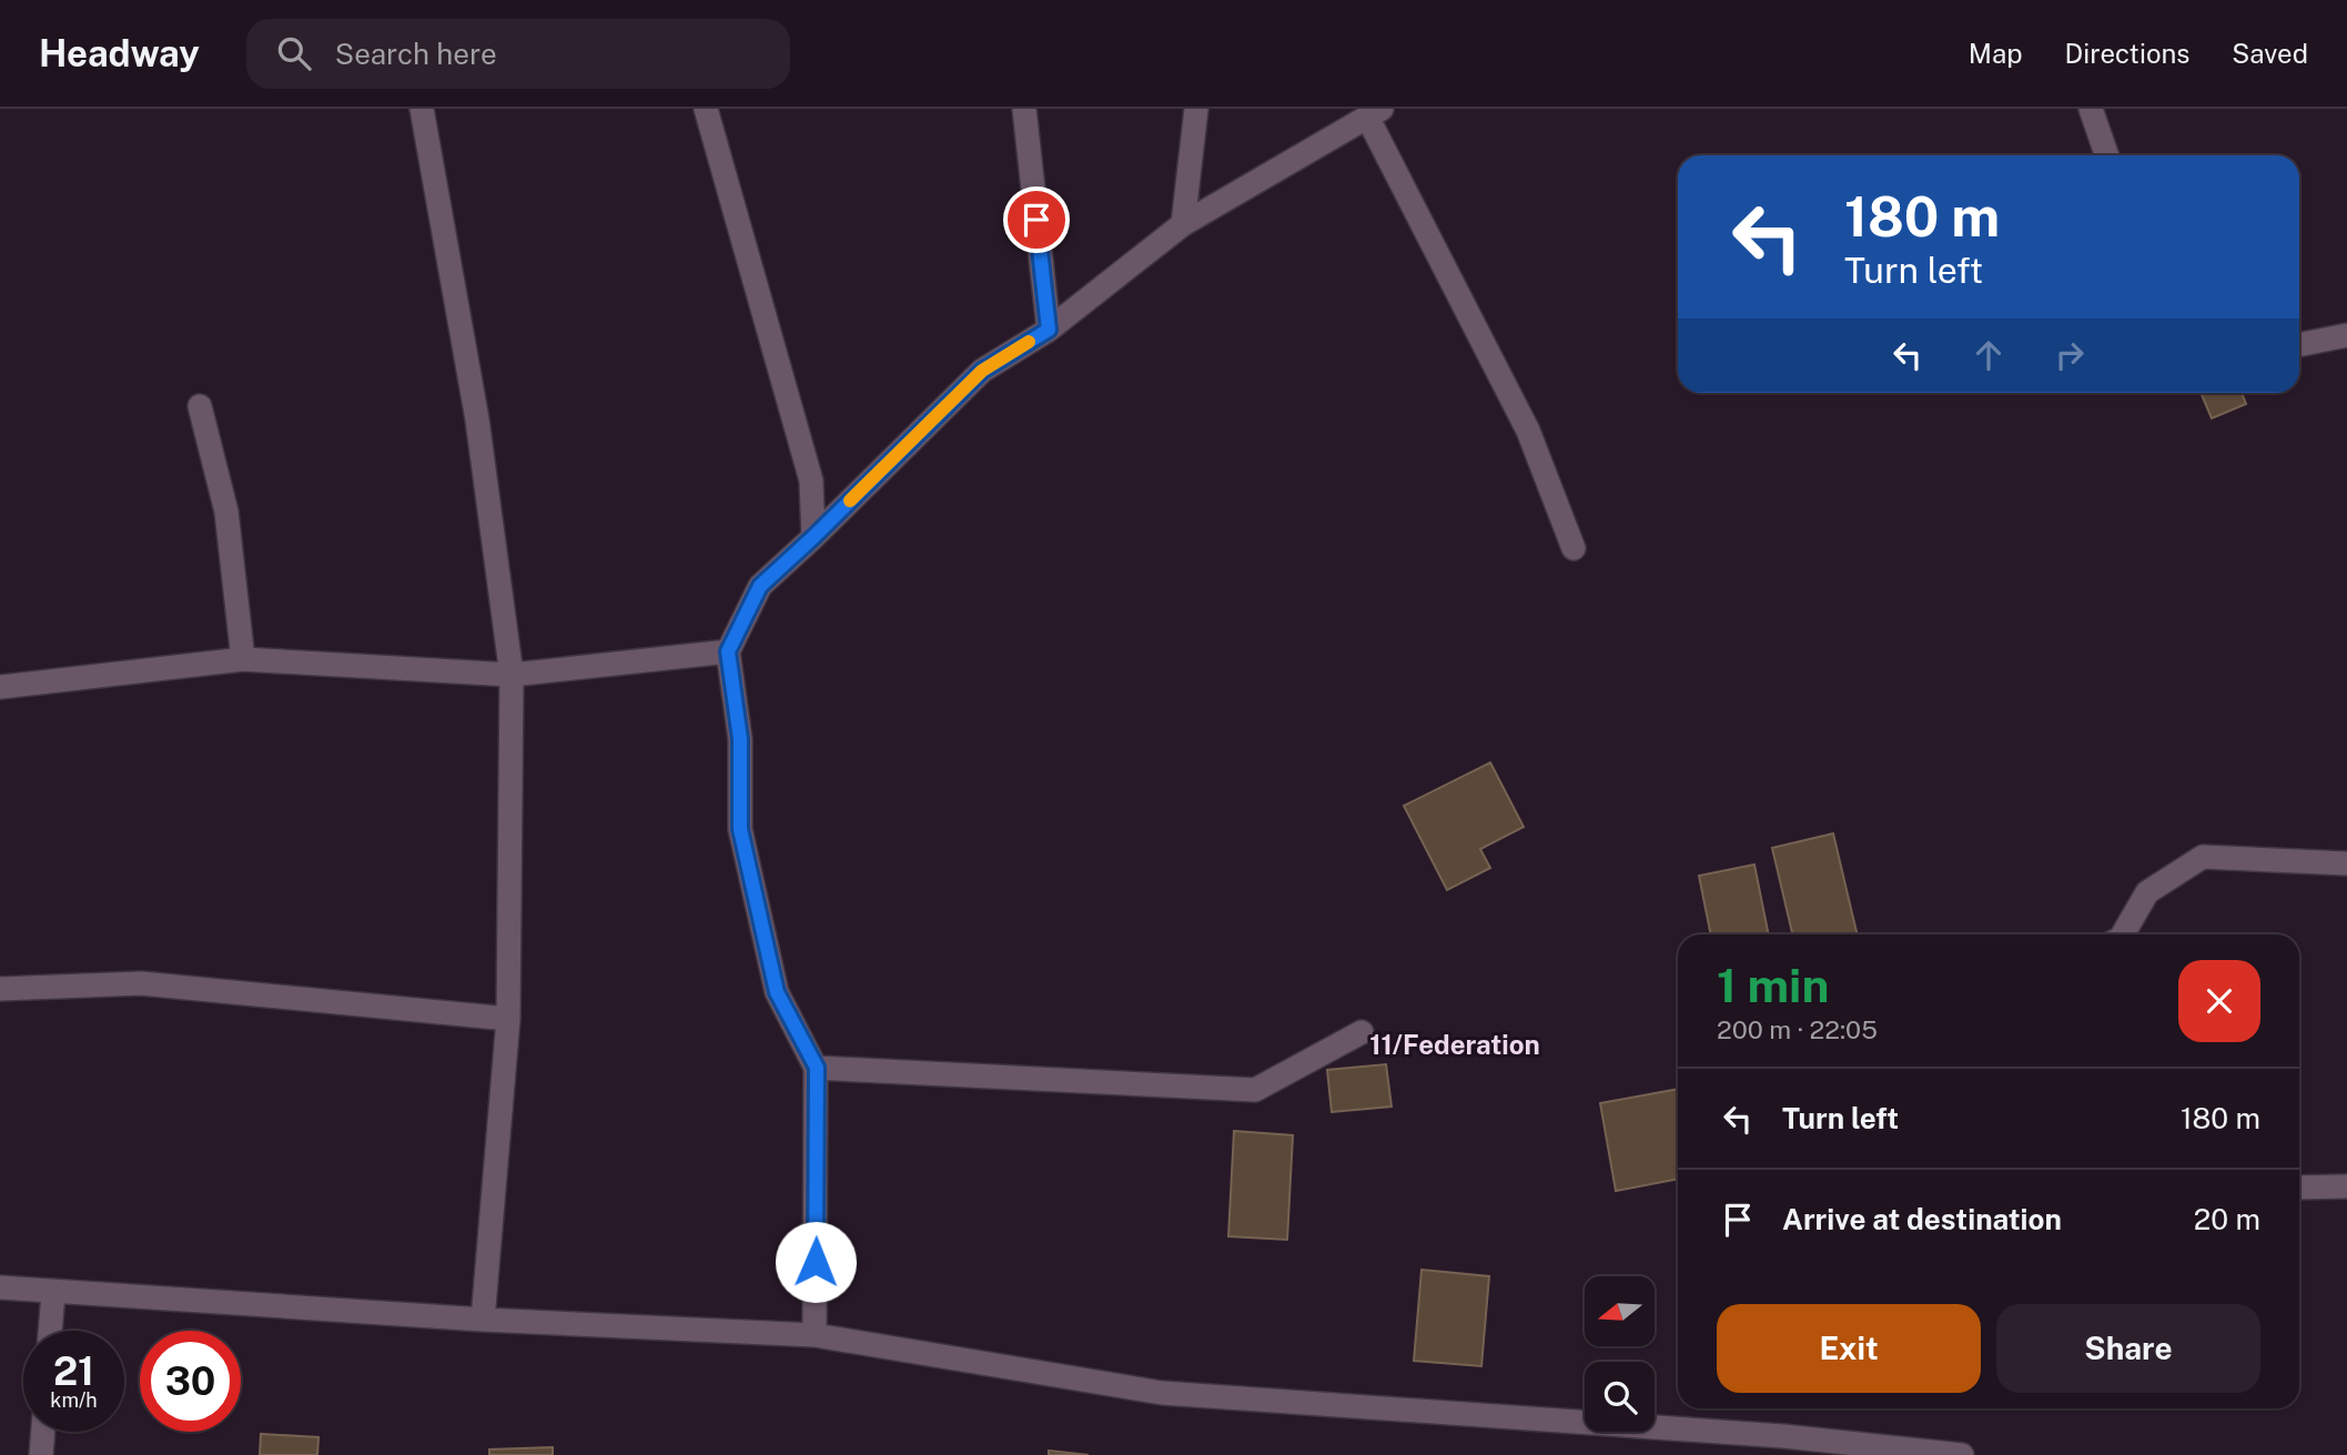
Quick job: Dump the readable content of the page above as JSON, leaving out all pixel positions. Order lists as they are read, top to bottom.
{
  "districts": ["11/Federation"],
  "north": "left",
  "page": {
    "header": "Headway",
    "search": "Search here",
    "nav": ["Map", "Directions", "Saved"],
    "turn": ["180 m", "Turn left"],
    "heading": ["1 min", "200 m · 22:05"],
    "list": [
      {
        "name": "Turn left",
        "value": "180 m"
      },
      {
        "name": "Arrive at destination",
        "value": "20 m"
      }
    ],
    "buttons": ["Exit", "Share"],
    "speed": "21 km/h",
    "limit": "30"
  }
}
